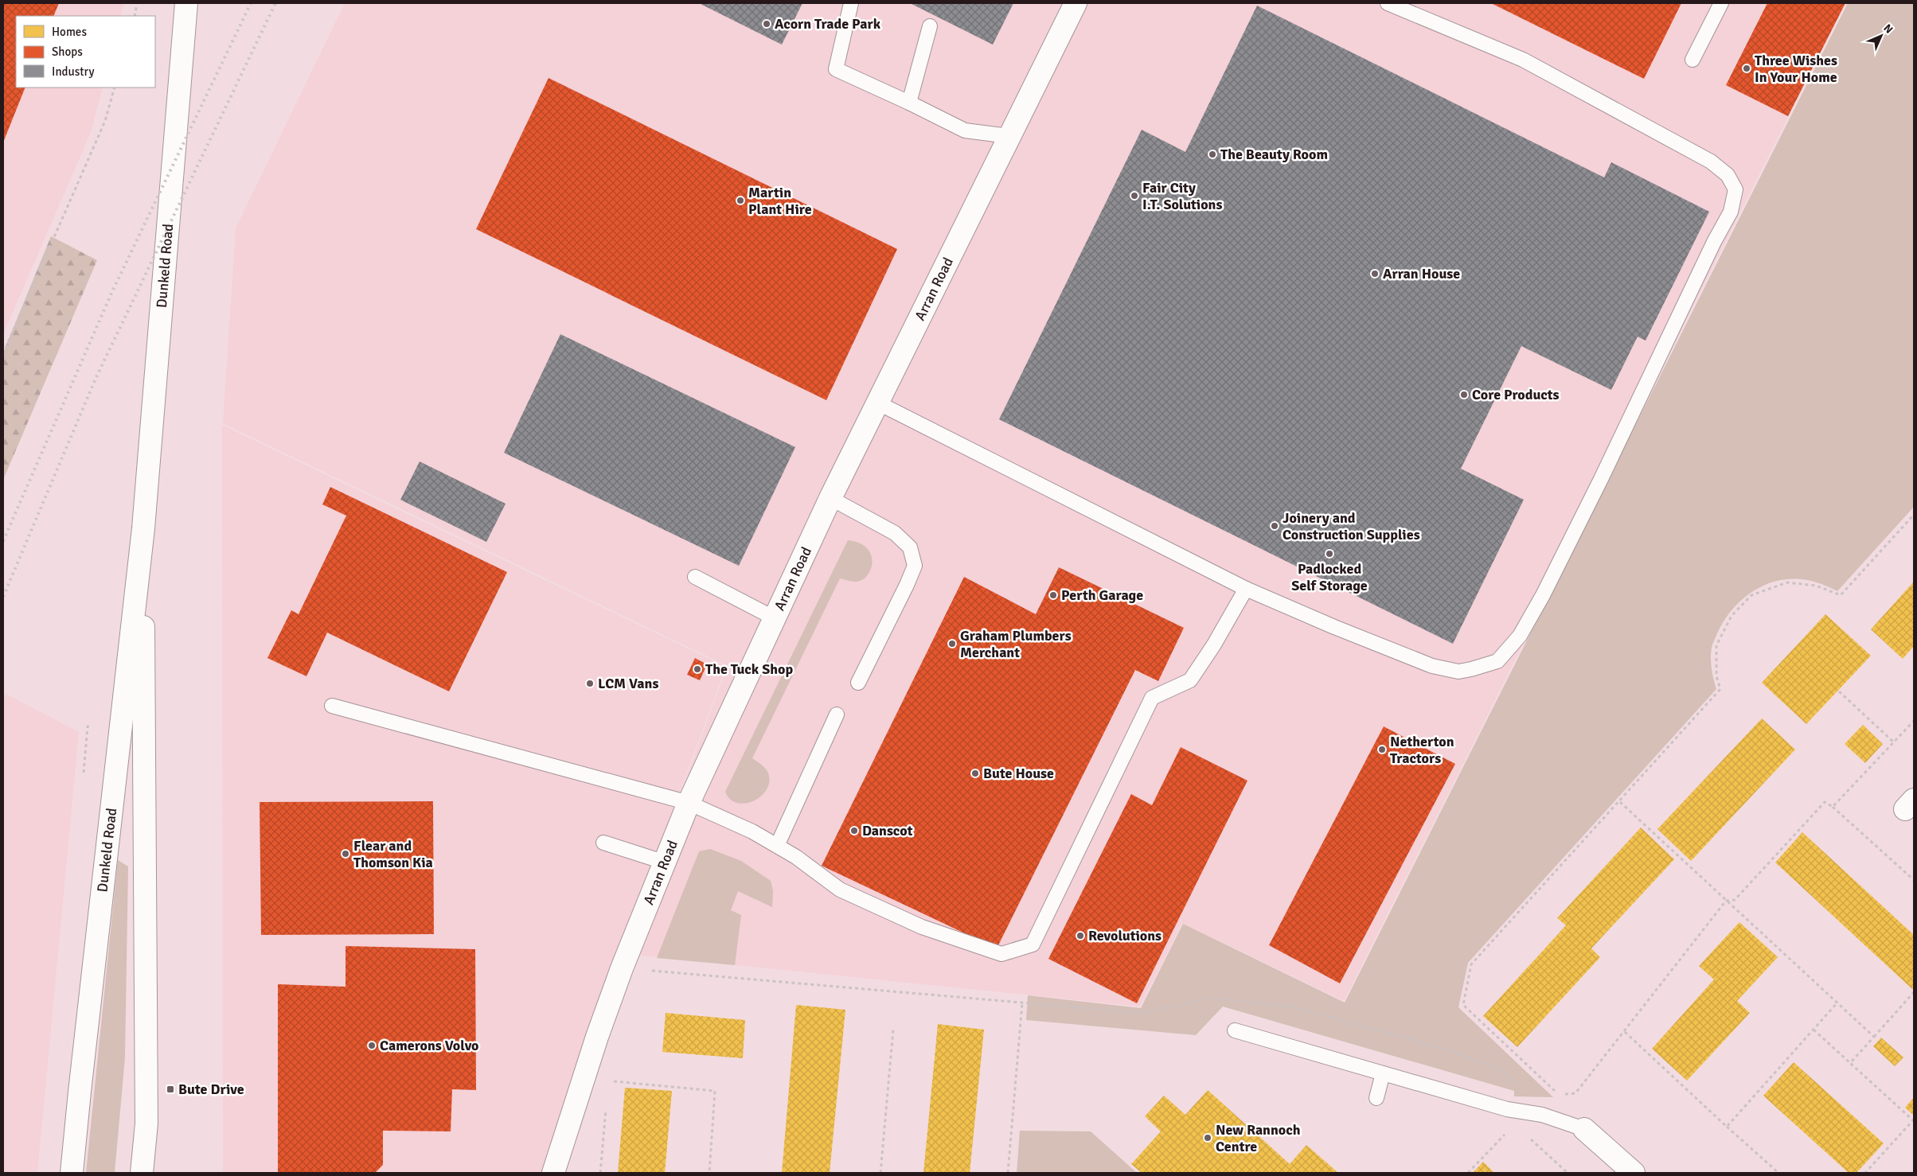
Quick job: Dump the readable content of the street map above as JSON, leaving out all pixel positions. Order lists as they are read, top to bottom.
{
  "streets": {
    "main road": ["Dunkeld Road", "Arran Road"]
  },
  "places": {
    "other": [
      "Acorn Trade Park",
      "Three Wishes In Your Home",
      "The Beauty Room",
      "Fair City I.T. Solutions",
      "Martin Plant Hire",
      "Arran House",
      "Core Products",
      "Joinery and Construction Supplies",
      "Padlocked Self Storage",
      "Perth Garage",
      "Graham Plumbers Merchant",
      "The Tuck Shop",
      "LCM Vans",
      "Netherton Tractors",
      "Bute House",
      "Danscot",
      "Flear and Thomson Kia",
      "Revolutions",
      "Camerons Volvo",
      "New Rannoch Centre"
    ],
    "transit": ["Bute Drive"]
  },
  "legend": ["Homes", "Shops", "Industry"],
  "north": "top right"
}
